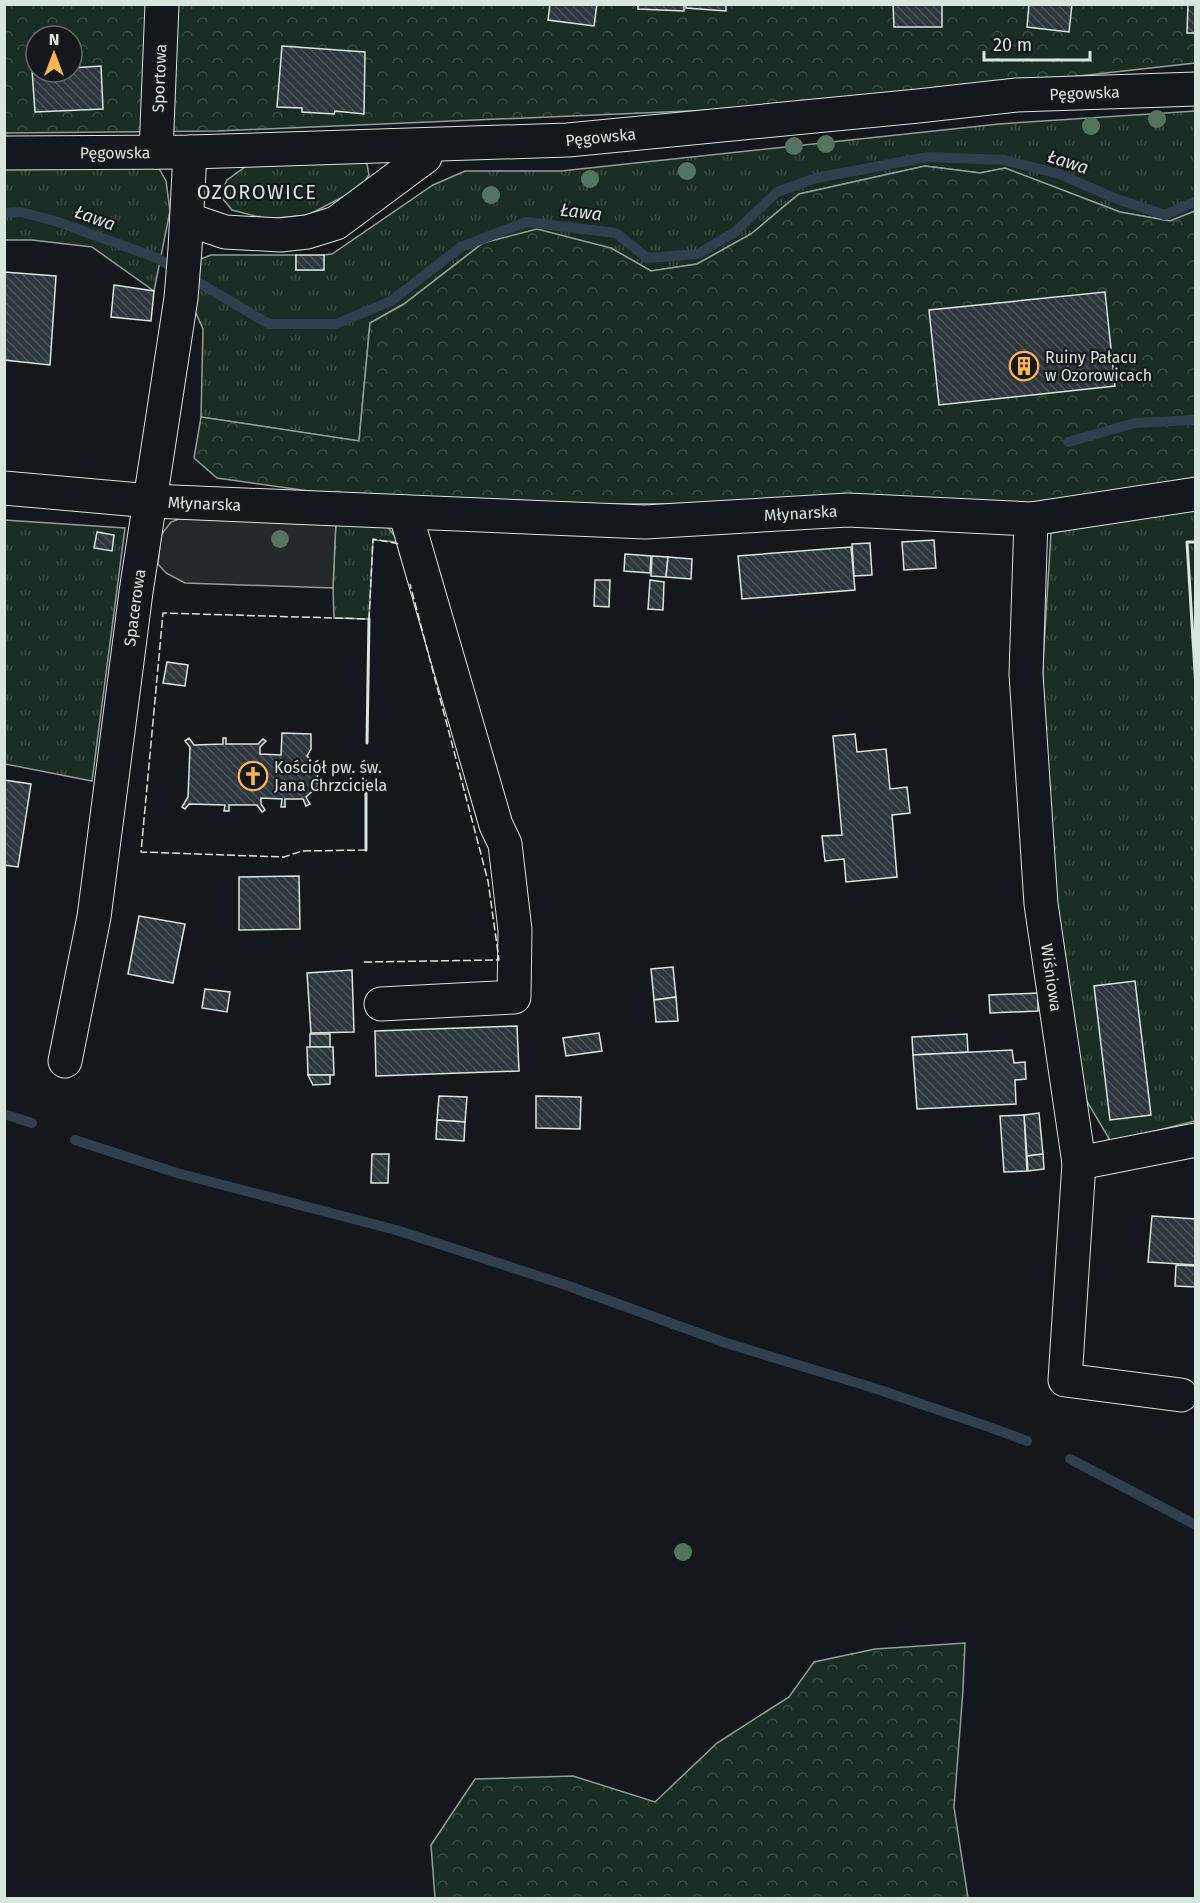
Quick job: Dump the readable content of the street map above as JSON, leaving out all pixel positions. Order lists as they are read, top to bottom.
{
  "streets": {
    "street": [
      "Sportowa",
      "Pęgowska",
      "Młynarska",
      "Spacerowa",
      "Wiśniowa"
    ]
  },
  "crossings": [
    ["Sportowa", "Pęgowska"],
    ["Pęgowska", "Spacerowa"],
    ["Młynarska", "Spacerowa"],
    ["Młynarska", "Wiśniowa"]
  ],
  "districts": ["OZOROWICE"],
  "water": ["Ława"],
  "places": {
    "building": ["Ruiny Pałacu w Ozorowicach"],
    "church": ["Kościół pw. św. Jana Chrzciciela"]
  },
  "scale_bar": "20 m",
  "north": "top"
}
